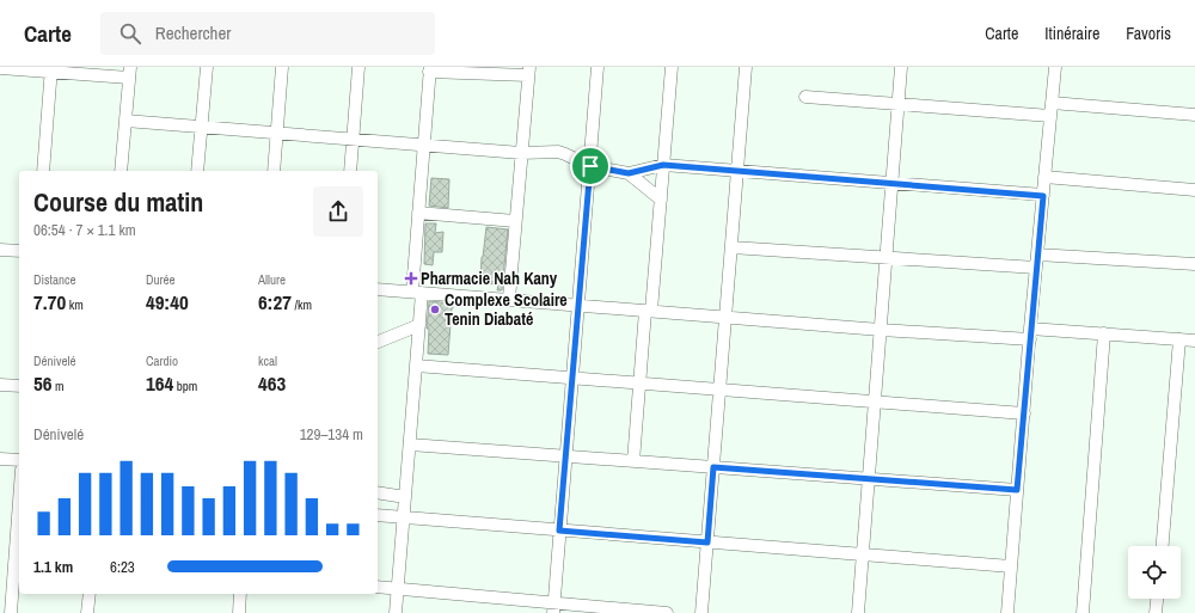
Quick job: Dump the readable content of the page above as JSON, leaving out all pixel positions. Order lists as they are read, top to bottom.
{
  "places": {
    "health": ["Pharmacie Nah Kany"],
    "other": ["Complexe Scolaire Tenin Diabaté"]
  },
  "page": {
    "header": "Carte",
    "search": "Rechercher",
    "nav": ["Carte", "Itinéraire", "Favoris"],
    "heading": ["Course du matin", "06:54 · 7 × 1.1 km"],
    "stats": [
      ["Distance", "7.70 km"],
      ["Durée", "49:40"],
      ["Allure", "6:27 /km"],
      ["Dénivelé", "56 m"],
      ["Cardio", "164 bpm"],
      ["kcal", "463"]
    ],
    "chart": ["Dénivelé", "129–134 m"],
    "list": [
      {
        "name": "1.1 km",
        "note": "6:23"
      }
    ]
  }
}
